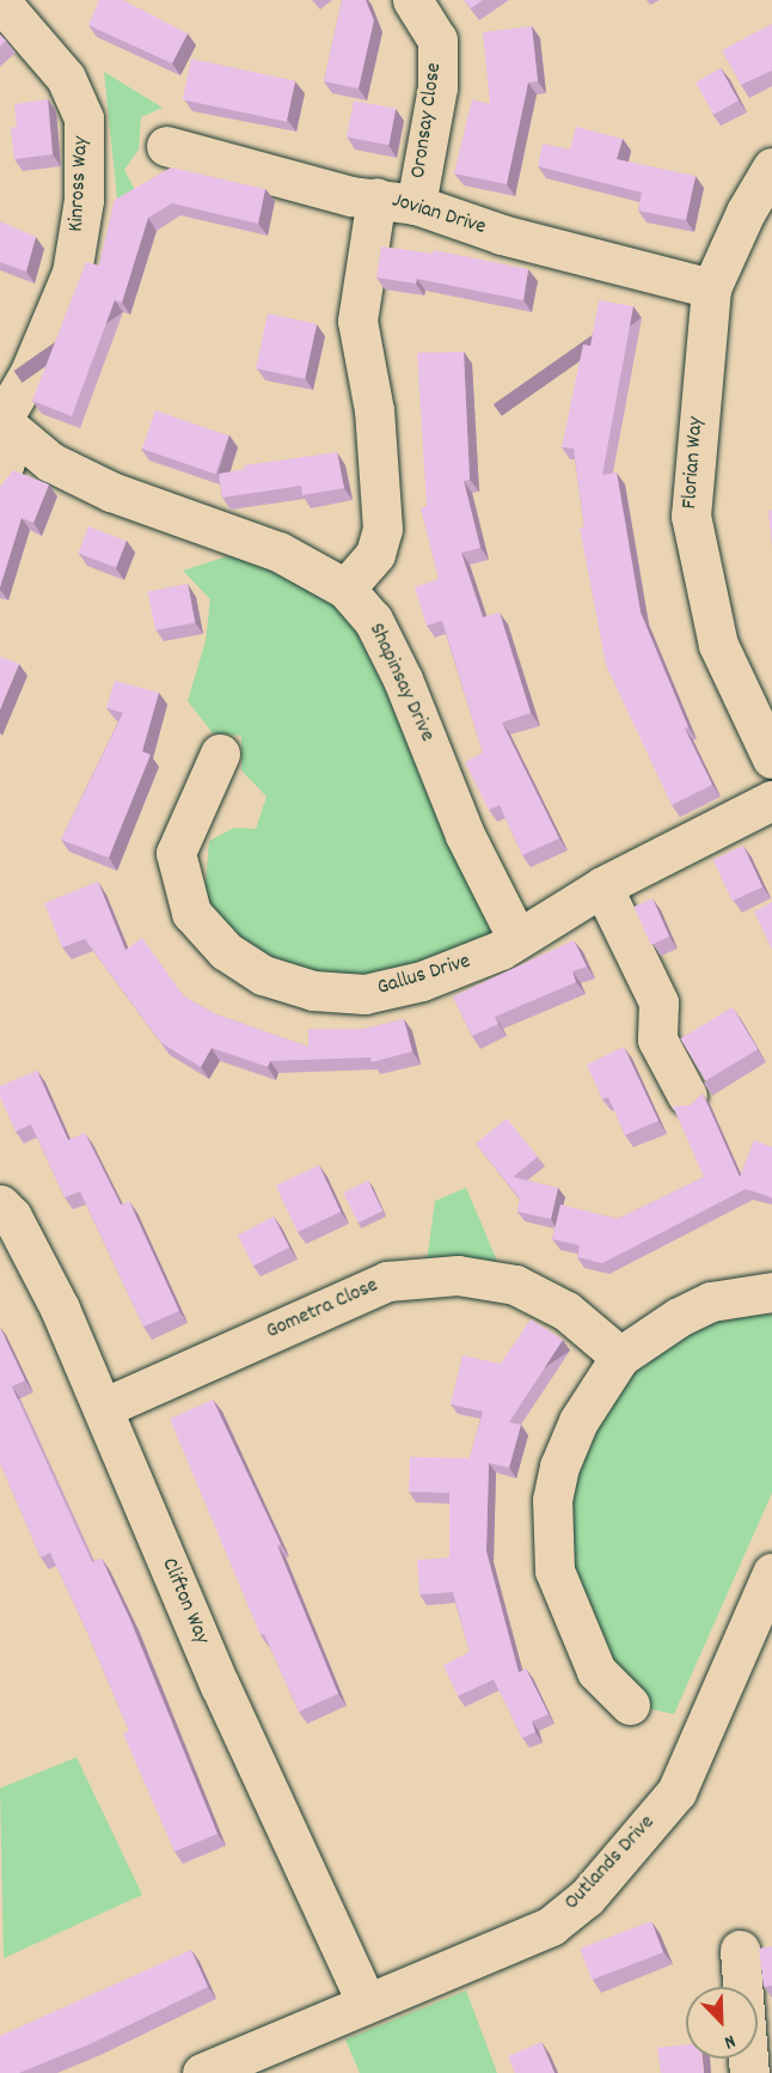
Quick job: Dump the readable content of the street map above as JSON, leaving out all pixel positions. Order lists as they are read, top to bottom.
{
  "streets": {
    "street": [
      "Oronsay Close",
      "Kinross Way",
      "Jovian Drive",
      "Florian Way",
      "Shapinsay Drive",
      "Gallus Drive",
      "Gometra Close",
      "Clifton Way",
      "Outlands Drive"
    ]
  },
  "crossings": [
    ["Oronsay Close", "Jovian Drive"],
    ["Kinross Way", "Shapinsay Drive"],
    ["Jovian Drive", "Florian Way"],
    ["Shapinsay Drive", "Gallus Drive"],
    ["Gometra Close", "Clifton Way"],
    ["Clifton Way", "Outlands Drive"]
  ],
  "north": "bottom right"
}
